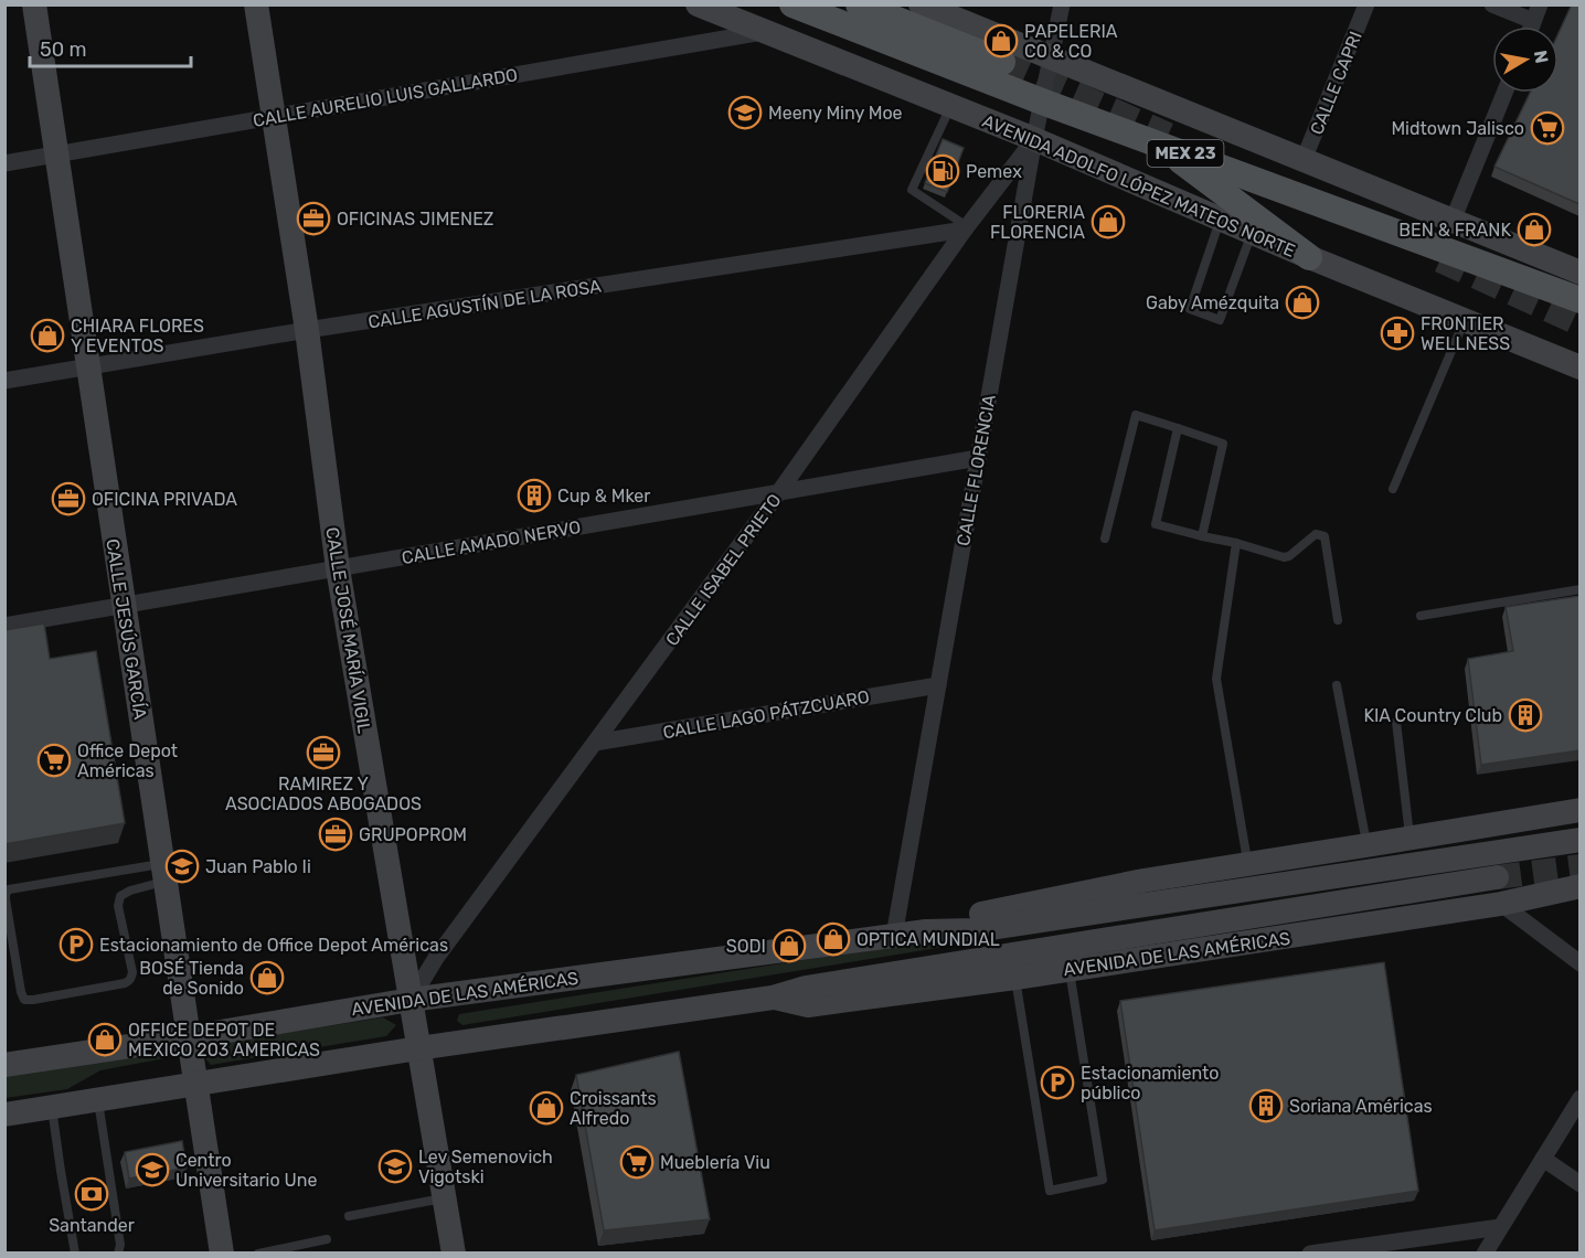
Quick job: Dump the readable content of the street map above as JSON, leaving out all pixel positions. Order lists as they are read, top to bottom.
{
  "streets": {
    "main road": [
      "MEX 23",
      "AVENIDA ADOLFO LÓPEZ MATEOS NORTE",
      "CALLE JESÚS GARCÍA",
      "CALLE JOSÉ MARÍA VIGIL",
      "AVENIDA DE LAS AMÉRICAS"
    ],
    "street": [
      "CALLE CAPRI",
      "CALLE AURELIO LUIS GALLARDO",
      "CALLE AGUSTÍN DE LA ROSA",
      "CALLE FLORENCIA",
      "CALLE AMADO NERVO",
      "CALLE ISABEL PRIETO",
      "CALLE LAGO PÁTZCUARO"
    ]
  },
  "crossings": [
    ["CALLE AURELIO LUIS GALLARDO", "AVENIDA ADOLFO LÓPEZ MATEOS NORTE"],
    ["CALLE AURELIO LUIS GALLARDO", "CALLE JESÚS GARCÍA"],
    ["CALLE AURELIO LUIS GALLARDO", "CALLE JOSÉ MARÍA VIGIL"],
    ["AVENIDA ADOLFO LÓPEZ MATEOS NORTE", "CALLE FLORENCIA"],
    ["AVENIDA ADOLFO LÓPEZ MATEOS NORTE", "CALLE ISABEL PRIETO"],
    ["CALLE AGUSTÍN DE LA ROSA", "CALLE ISABEL PRIETO"],
    ["CALLE AGUSTÍN DE LA ROSA", "CALLE JESÚS GARCÍA"],
    ["CALLE AGUSTÍN DE LA ROSA", "CALLE JOSÉ MARÍA VIGIL"],
    ["CALLE FLORENCIA", "CALLE AMADO NERVO"],
    ["CALLE FLORENCIA", "CALLE ISABEL PRIETO"],
    ["CALLE FLORENCIA", "CALLE LAGO PÁTZCUARO"],
    ["CALLE FLORENCIA", "AVENIDA DE LAS AMÉRICAS"],
    ["CALLE AMADO NERVO", "CALLE ISABEL PRIETO"],
    ["CALLE AMADO NERVO", "CALLE JESÚS GARCÍA"],
    ["CALLE AMADO NERVO", "CALLE JOSÉ MARÍA VIGIL"],
    ["CALLE ISABEL PRIETO", "CALLE JOSÉ MARÍA VIGIL"],
    ["CALLE ISABEL PRIETO", "CALLE LAGO PÁTZCUARO"],
    ["CALLE ISABEL PRIETO", "AVENIDA DE LAS AMÉRICAS"],
    ["CALLE JESÚS GARCÍA", "AVENIDA DE LAS AMÉRICAS"],
    ["CALLE JOSÉ MARÍA VIGIL", "AVENIDA DE LAS AMÉRICAS"]
  ],
  "places": {
    "shop": [
      "PAPELERIA C0 & CO",
      "FLORERIA FLORENCIA",
      "BEN & FRANK",
      "Gaby Amézquita",
      "CHIARA FLORES Y EVENTOS",
      "OPTICA MUNDIAL",
      "SODI",
      "BOSÉ Tienda de Sonido",
      "OFFICE DEPOT DE MEXICO 203 AMERICAS",
      "Croissants Alfredo"
    ],
    "school or university": [
      "Meeny Miny Moe",
      "Juan Pablo Ii",
      "Lev Semenovich Vigotski",
      "Centro Universitario Une"
    ],
    "supermarket": ["Midtown Jalisco", "Office Depot Américas", "Mueblería Viu"],
    "fuel station": ["Pemex"],
    "office": [
      "OFICINAS JIMENEZ",
      "OFICINA PRIVADA",
      "RAMIREZ Y ASOCIADOS ABOGADOS",
      "GRUPOPROM"
    ],
    "pharmacy": ["FRONTIER WELLNESS"],
    "building": ["Cup & Mker", "KIA Country Club", "Soriana Américas"],
    "parking": ["Estacionamiento de Office Depot Américas", "Estacionamiento público"],
    "bank": ["Santander"]
  },
  "scale_bar": "50 m",
  "north": "right"
}
